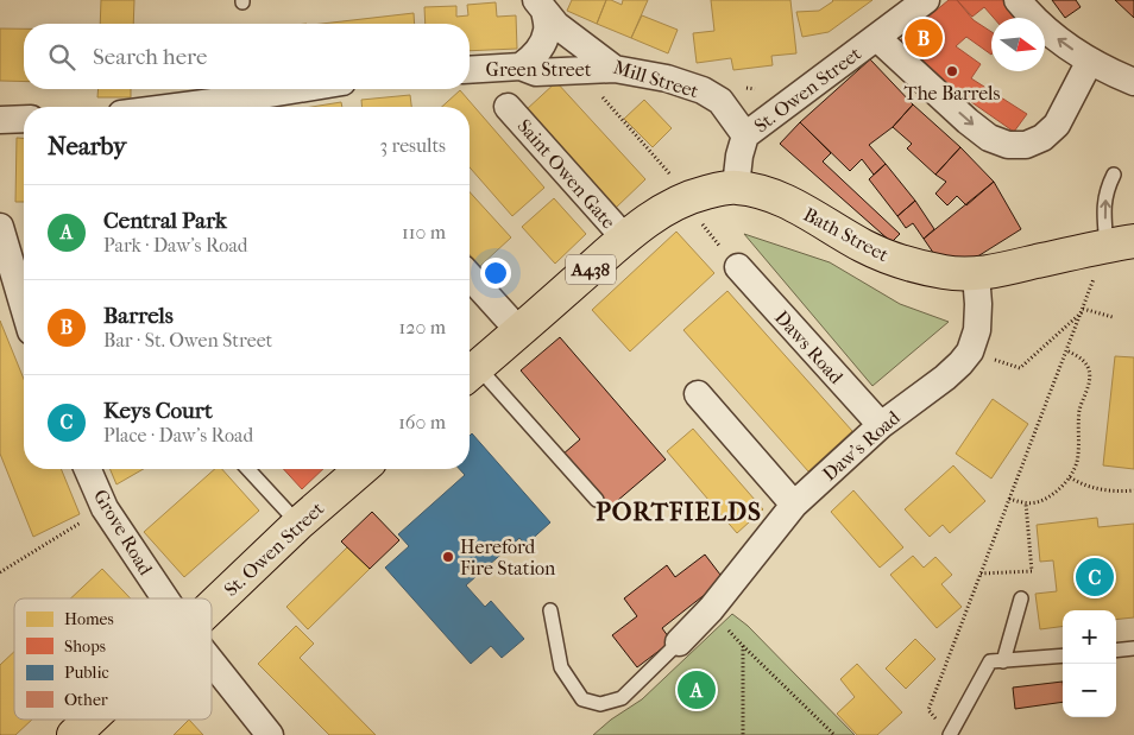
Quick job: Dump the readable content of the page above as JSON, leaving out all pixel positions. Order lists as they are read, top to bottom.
{
  "streets": {
    "highway": ["St. Owen Street", "Bath Street", "A438"],
    "street": [
      "Green Street",
      "Mill Street",
      "Saint Owen Gate",
      "Daws Road",
      "Daw's Road",
      "Grove Road"
    ]
  },
  "crossings": [
    ["Green Street", "Mill Street"],
    ["Mill Street", "St. Owen Street"],
    ["St. Owen Street", "Bath Street"],
    ["St. Owen Street", "A438"],
    ["Saint Owen Gate", "A438"],
    ["Bath Street", "A438"],
    ["Bath Street", "Daw's Road"],
    ["Daws Road", "Daw's Road"]
  ],
  "districts": ["PORTFIELDS"],
  "places": ["The Barrels", "Hereford Fire Station"],
  "legend": [
    "Homes",
    "Shops",
    "Public",
    "Other"
  ],
  "north": "right",
  "page": {
    "pins": ["B", "C", "A"],
    "search": "Search here",
    "heading": ["Nearby", "3 results"],
    "list": [
      {
        "mark": "A",
        "name": "Central Park",
        "note": "Park · Daw's Road",
        "value": "110 m"
      },
      {
        "mark": "B",
        "name": "Barrels",
        "note": "Bar · St. Owen Street",
        "value": "120 m"
      },
      {
        "mark": "C",
        "name": "Keys Court",
        "note": "Place · Daw's Road",
        "value": "160 m"
      }
    ],
    "map_buttons": ["+", "−"]
  }
}
